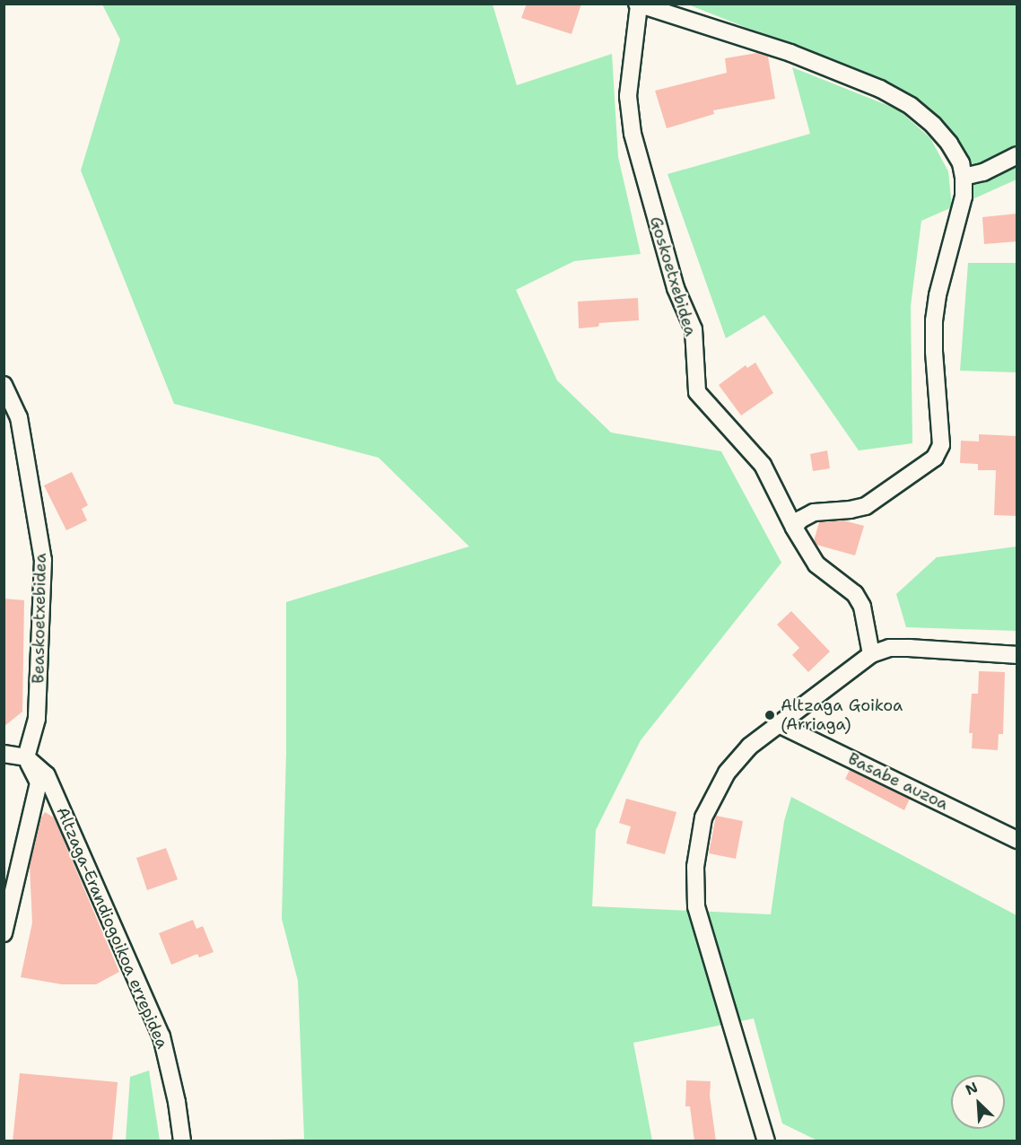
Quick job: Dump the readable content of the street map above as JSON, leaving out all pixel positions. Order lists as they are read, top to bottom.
{
  "streets": {
    "street": [
      "Goskoetxebidea",
      "Beaskoetxebidea",
      "Basabe auzoa",
      "Altzaga-Erandiogoikoa errepidea"
    ]
  },
  "crossings": [
    ["Beaskoetxebidea", "Altzaga-Erandiogoikoa errepidea"]
  ],
  "places": ["Altzaga Goikoa (Arriaga)"],
  "north": "top left"
}
